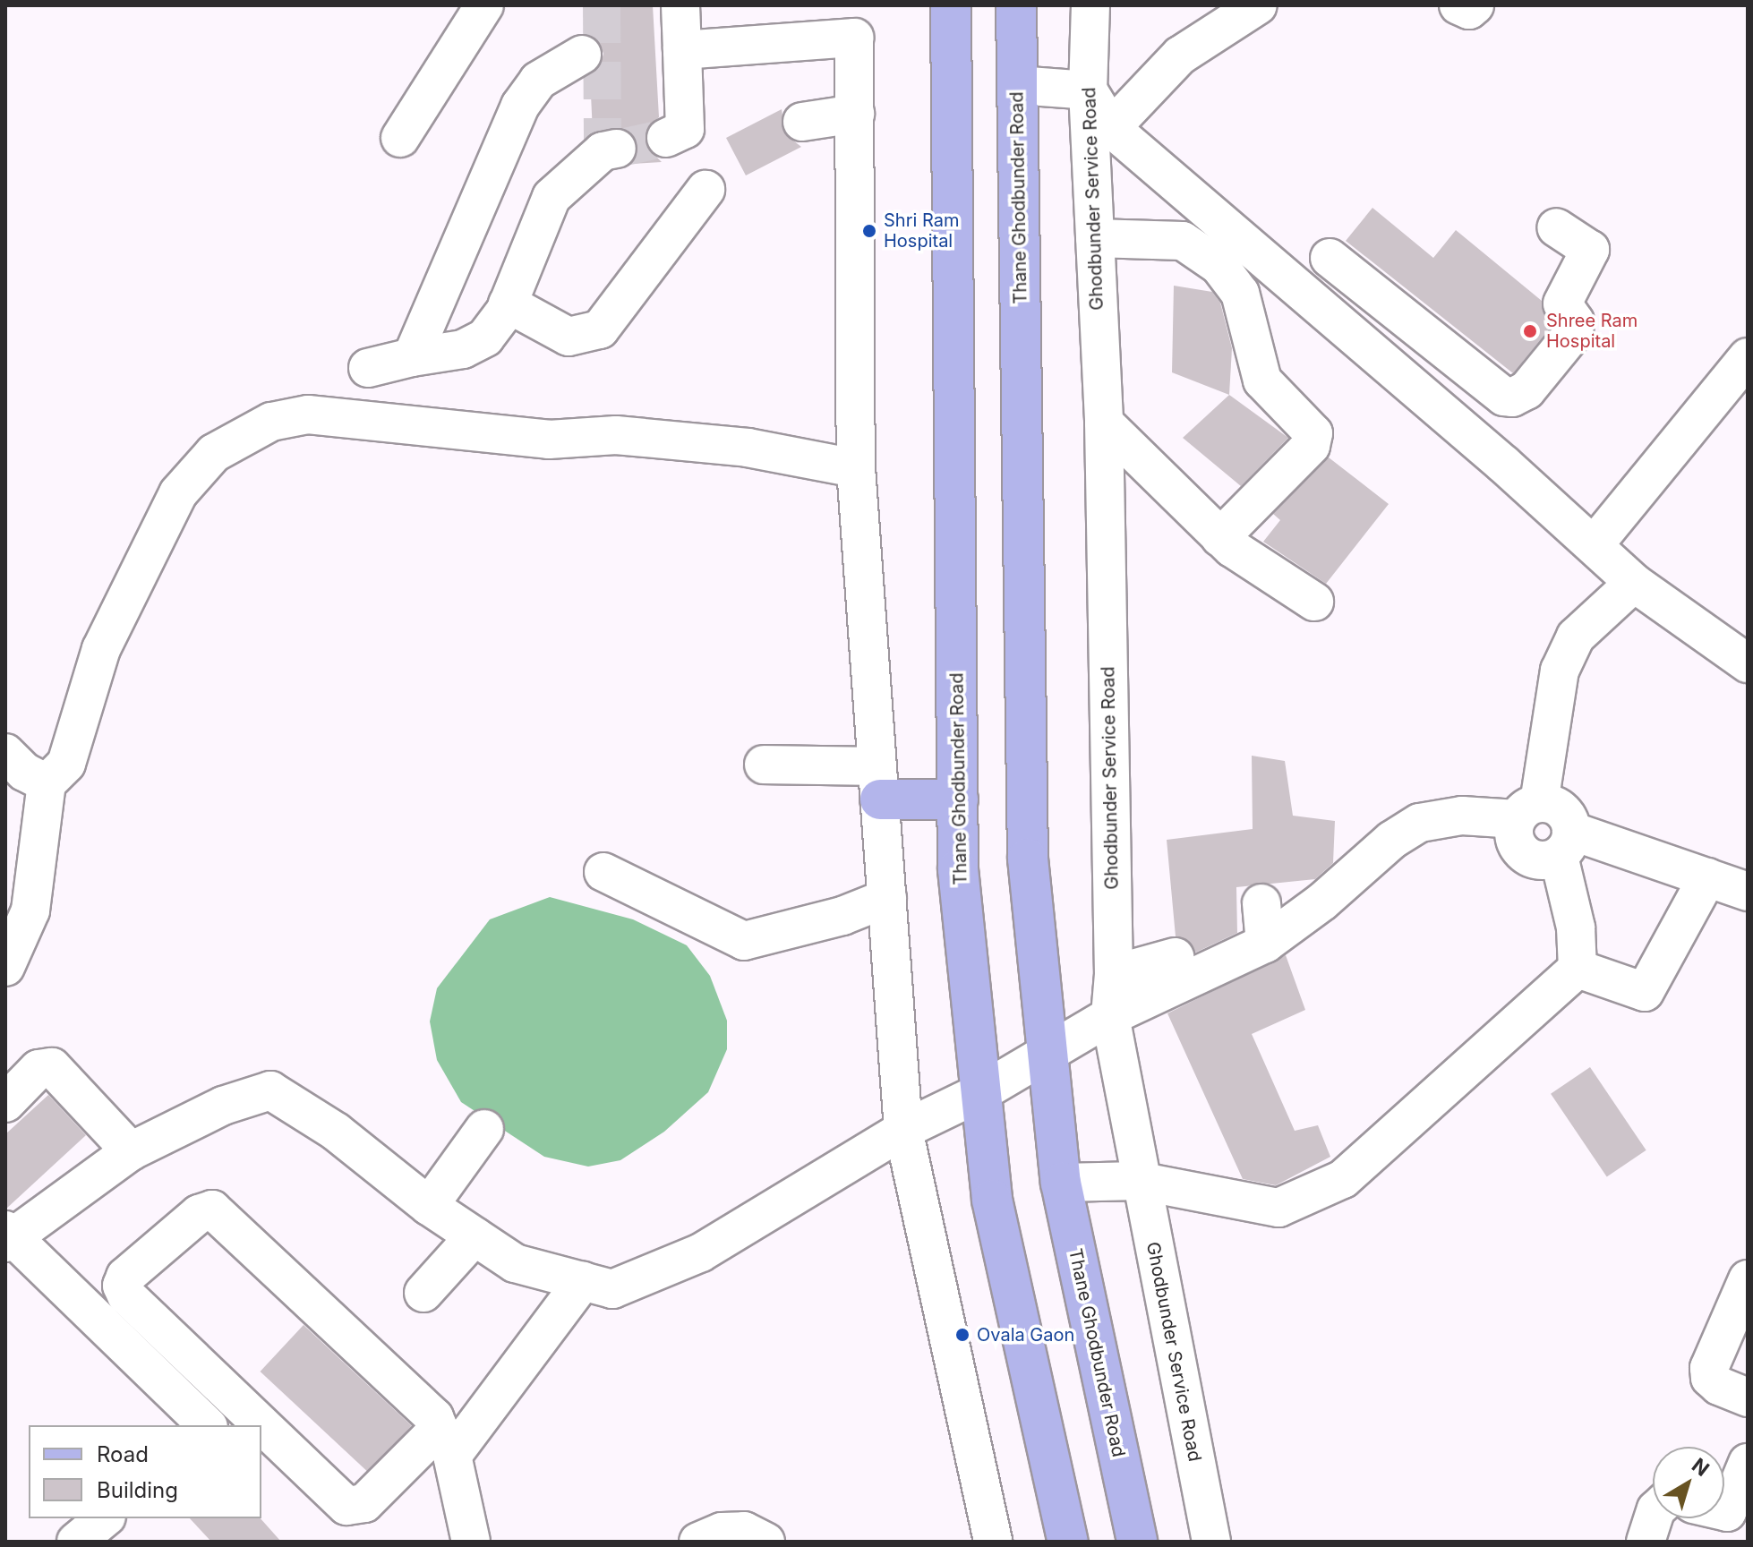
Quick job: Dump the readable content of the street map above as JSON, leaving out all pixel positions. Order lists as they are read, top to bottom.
{
  "streets": {
    "main road": ["Thane Ghodbunder Road"],
    "street": ["Ghodbunder Service Road"]
  },
  "places": ["Shri Ram Hospital", "Shree Ram Hospital", "Ovala Gaon"],
  "legend": ["Road", "Building"],
  "north": "top right"
}
